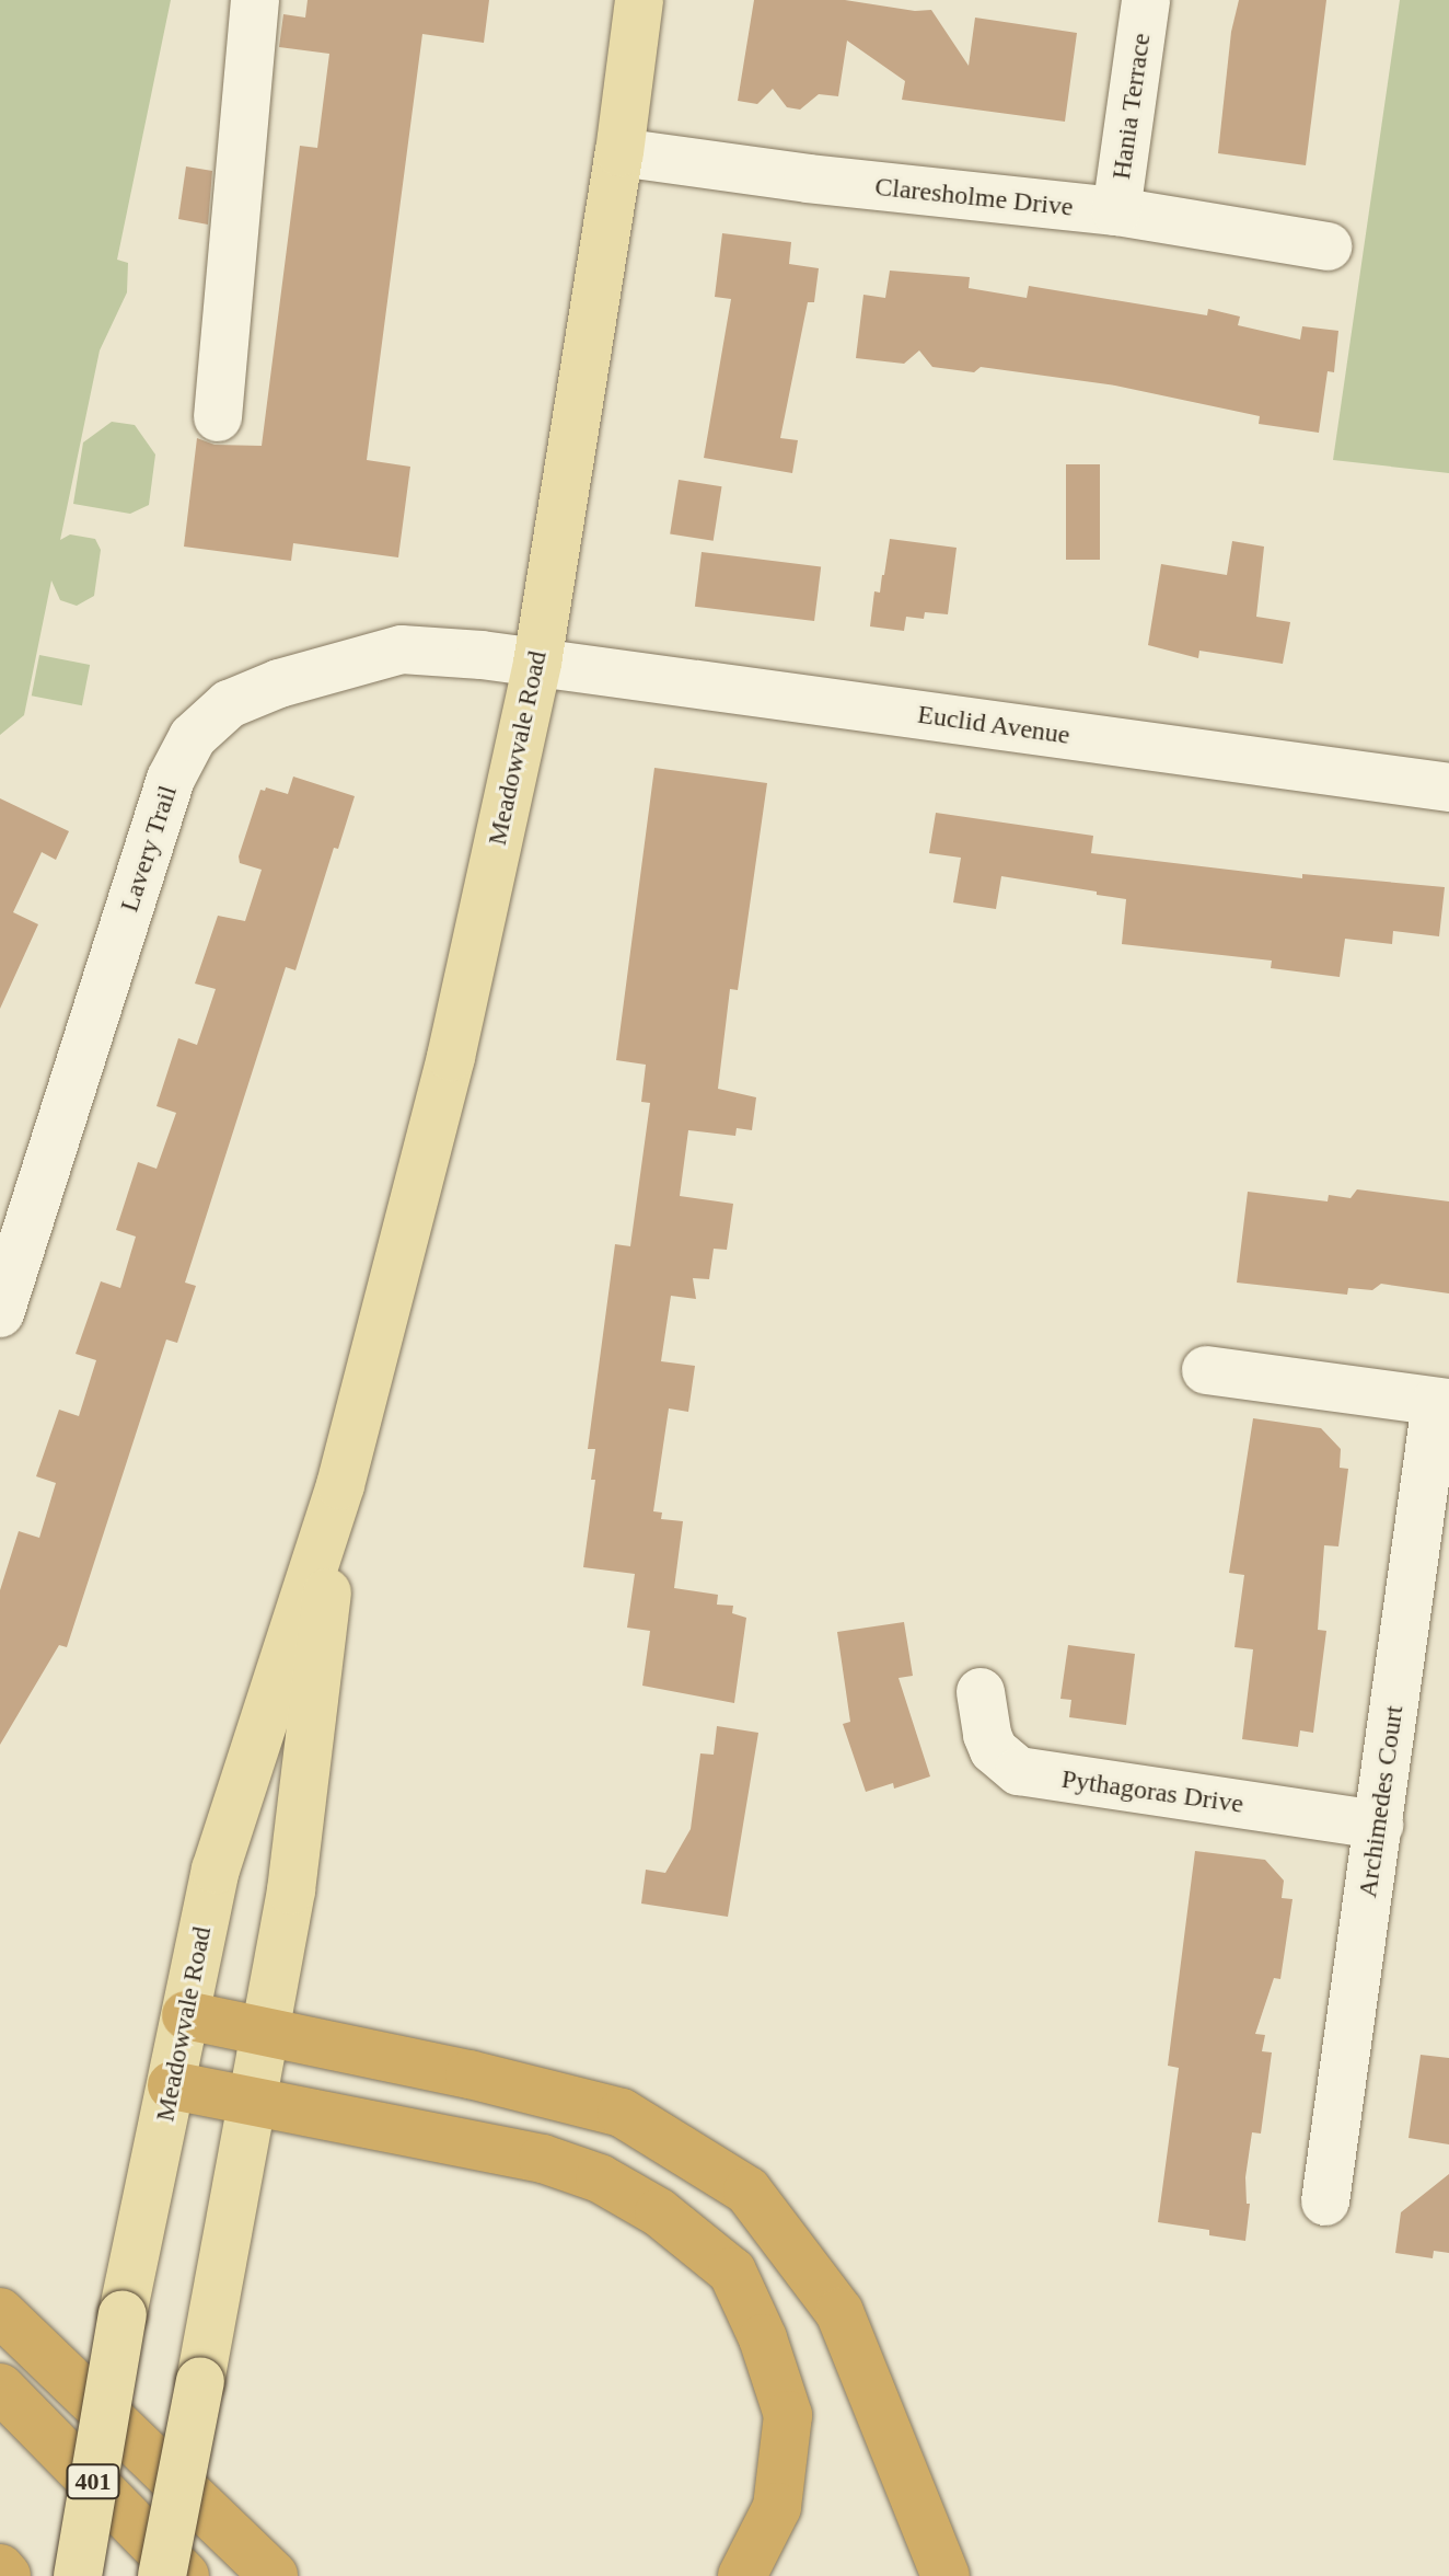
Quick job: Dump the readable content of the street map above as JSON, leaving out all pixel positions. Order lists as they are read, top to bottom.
{
  "streets": {
    "highway": ["401"],
    "main road": ["Meadowvale Road"],
    "street": [
      "Hania Terrace",
      "Claresholme Drive",
      "Euclid Avenue",
      "Lavery Trail",
      "Pythagoras Drive",
      "Archimedes Court"
    ]
  },
  "crossings": [
    ["Hania Terrace", "Claresholme Drive"],
    ["Claresholme Drive", "Meadowvale Road"],
    ["Euclid Avenue", "Meadowvale Road"],
    ["Euclid Avenue", "Lavery Trail"],
    ["Meadowvale Road", "Lavery Trail"],
    ["Pythagoras Drive", "Archimedes Court"]
  ]
}
